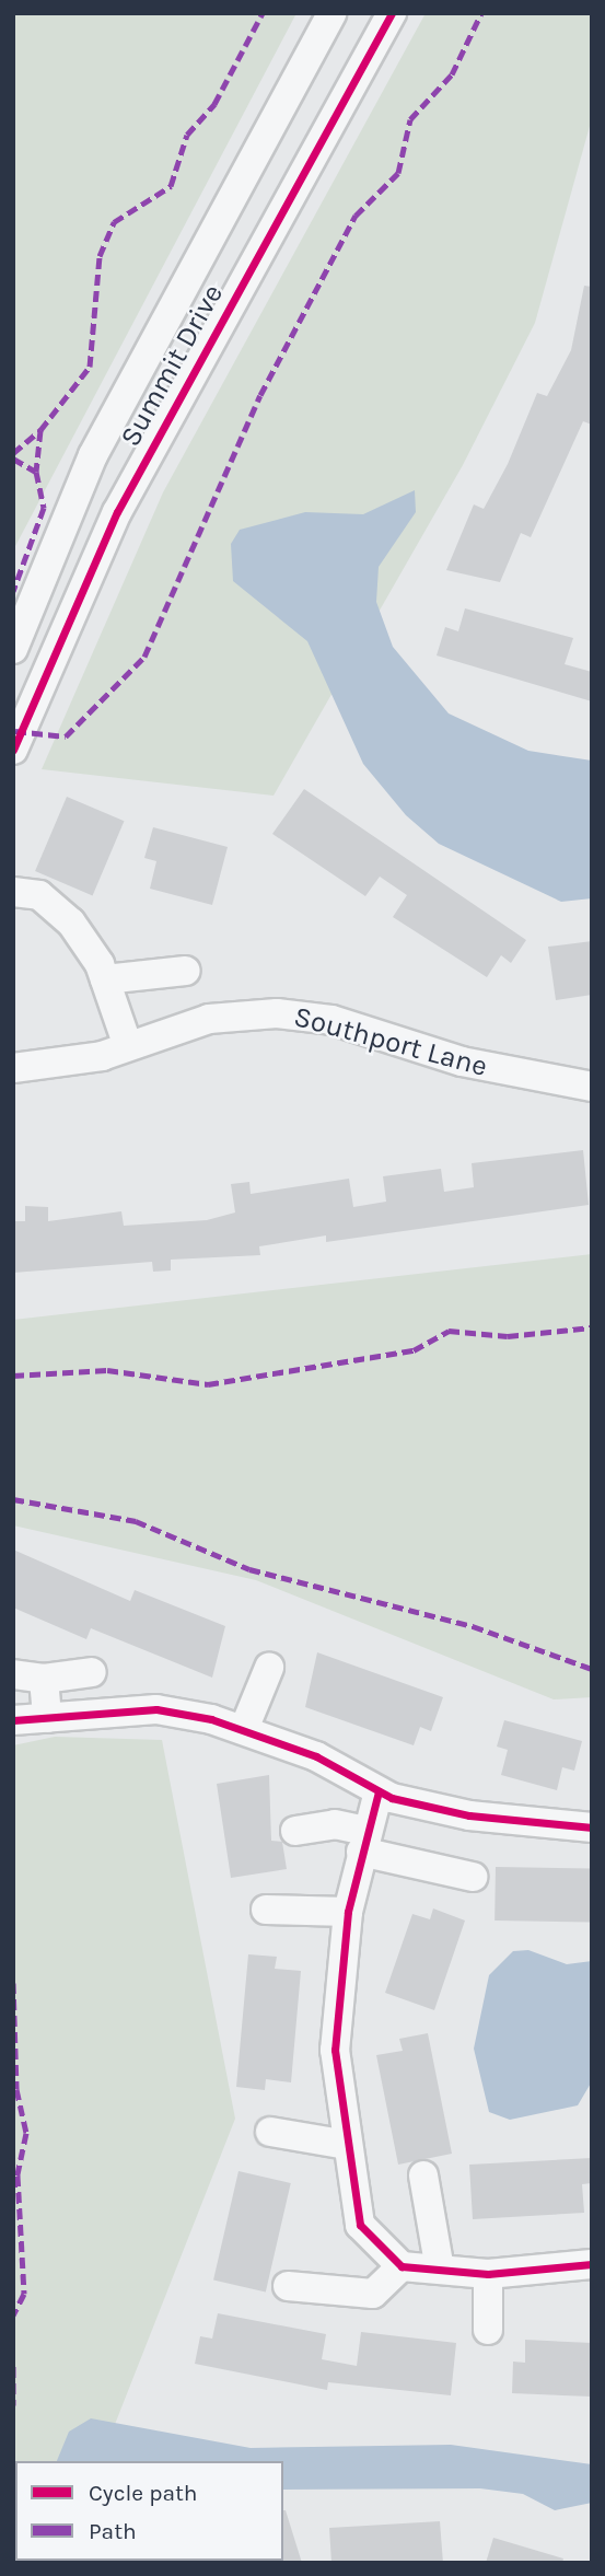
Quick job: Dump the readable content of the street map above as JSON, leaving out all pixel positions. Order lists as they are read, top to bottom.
{
  "streets": {
    "street": ["Summit Drive", "Southport Lane"]
  },
  "legend": ["Cycle path", "Path"]
}
